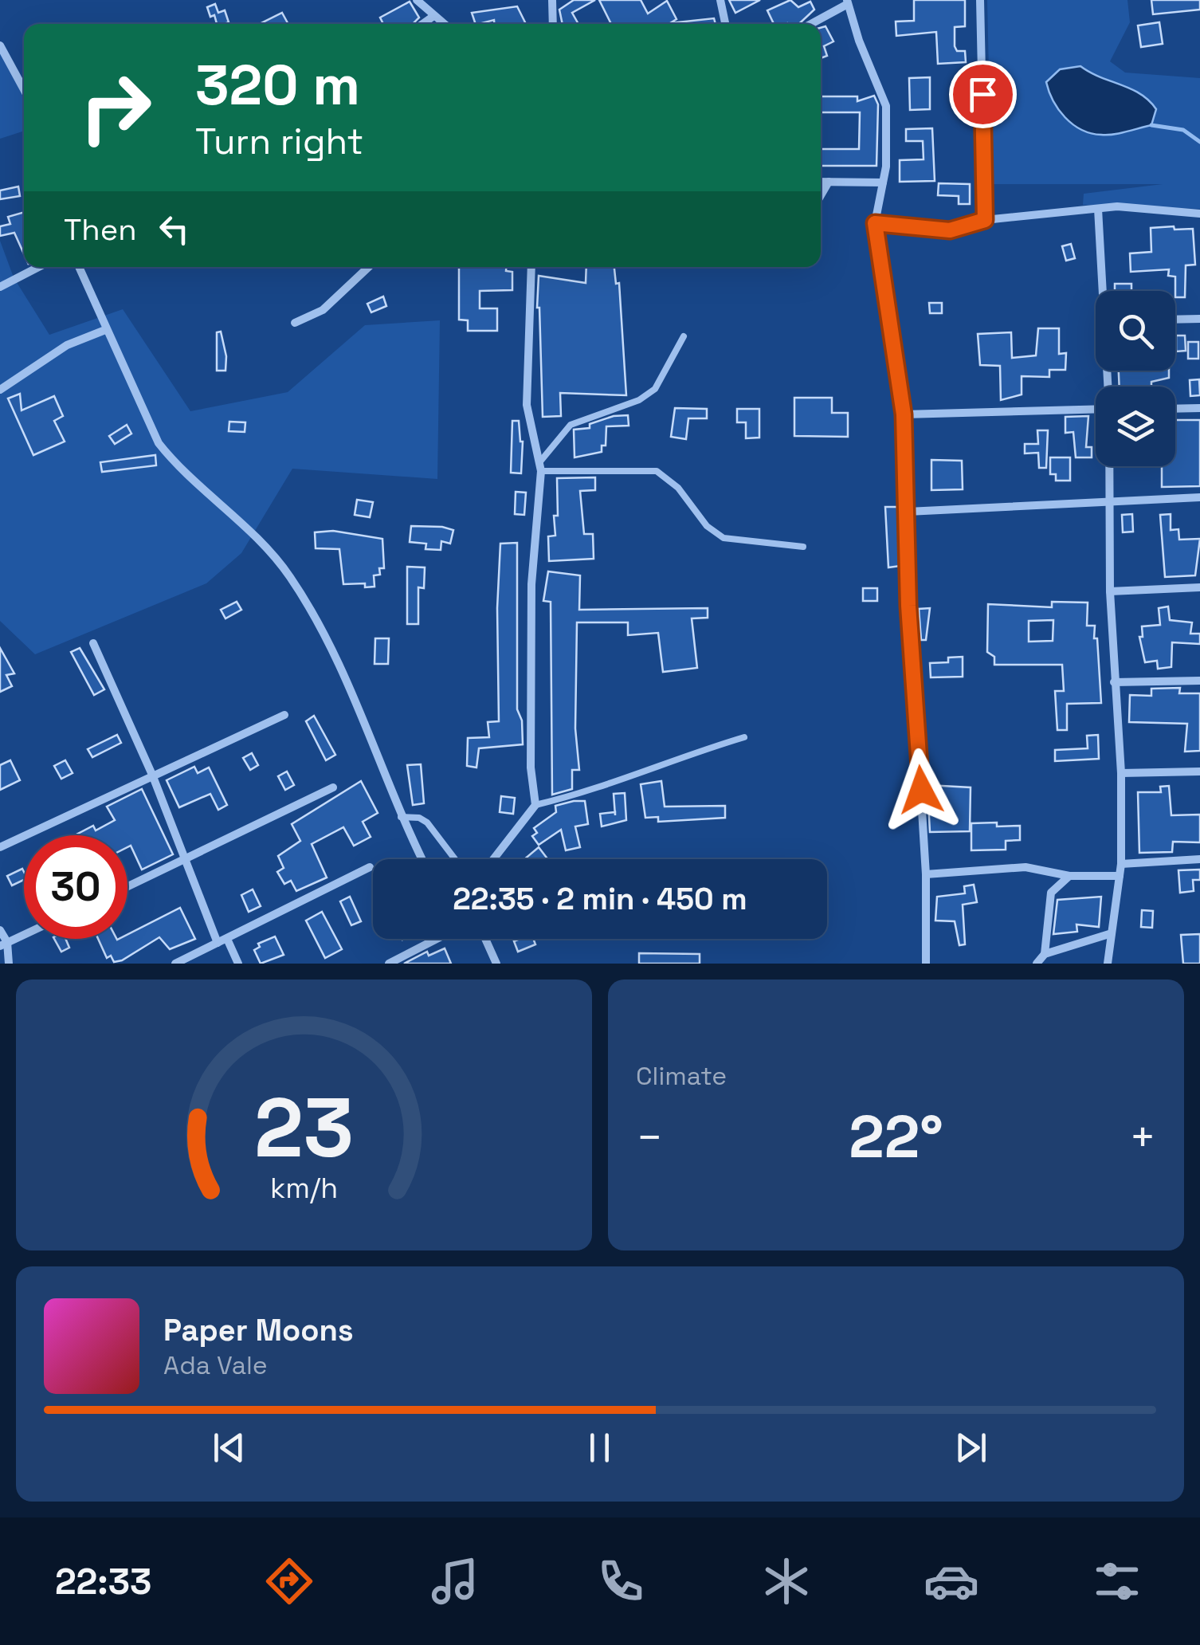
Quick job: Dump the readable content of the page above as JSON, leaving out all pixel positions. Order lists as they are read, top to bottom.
{
  "page": {
    "turn": ["320 m", "Turn right"],
    "then": "Then",
    "limit": "30",
    "trip": "22:35 · 2 min · 450 m",
    "tile": "Climate",
    "heat": ["−", "22°", "+"],
    "song": ["Paper Moons", "Ada Vale"],
    "tabs": "22:33",
    "gauge": ["23", "km/h"]
  }
}
